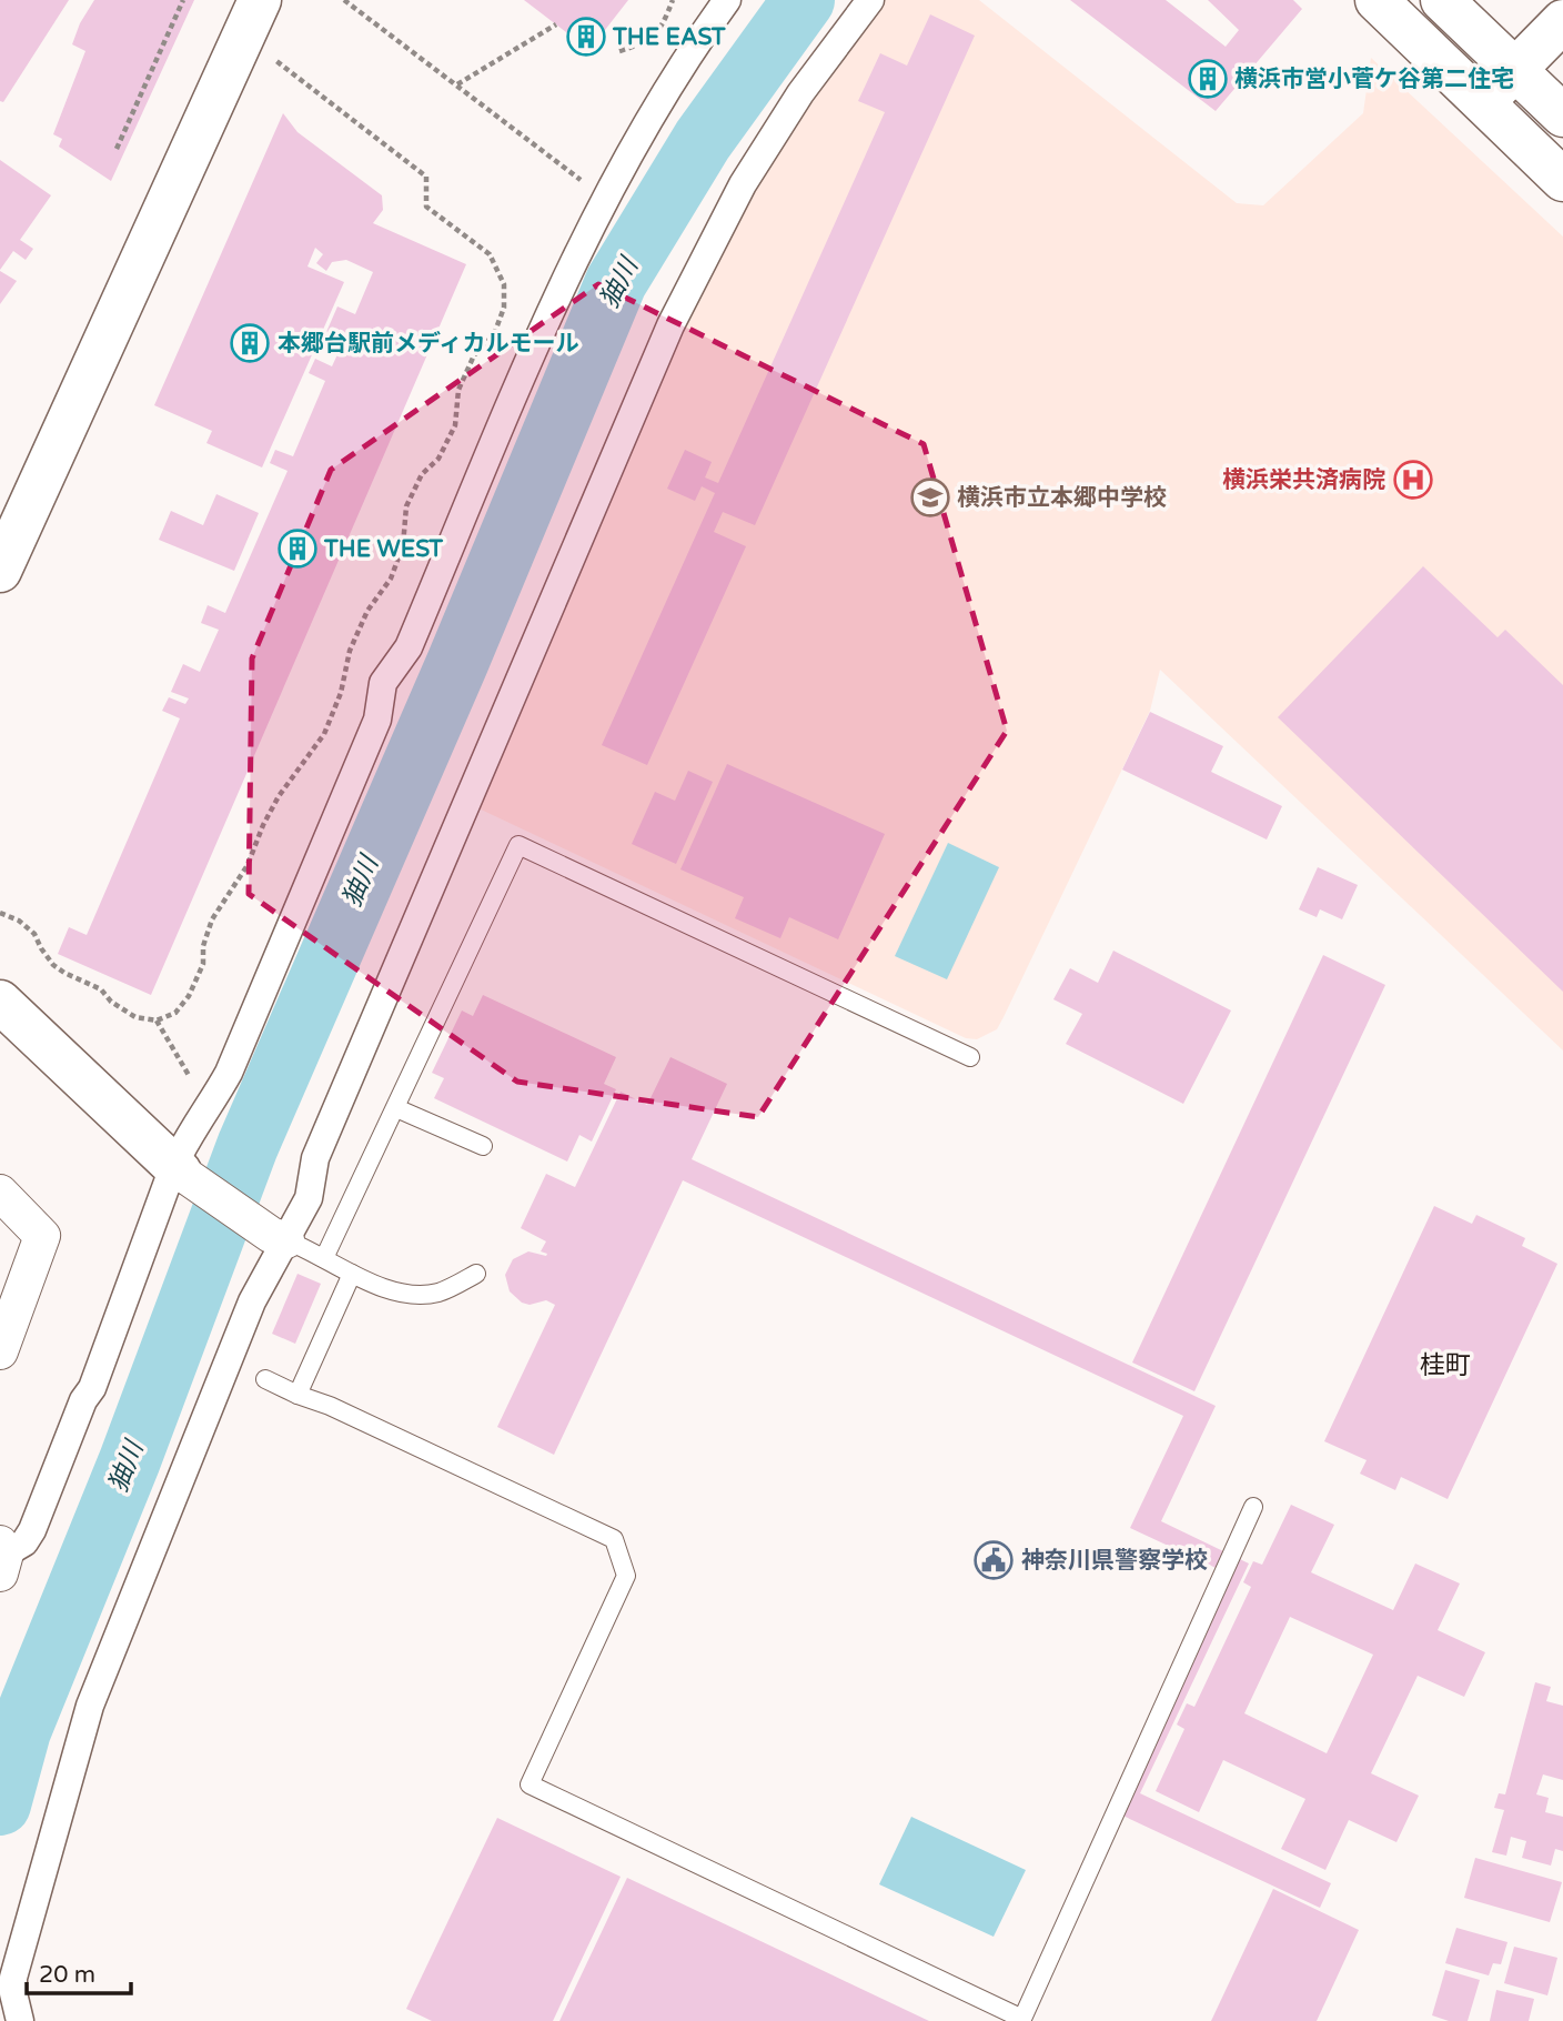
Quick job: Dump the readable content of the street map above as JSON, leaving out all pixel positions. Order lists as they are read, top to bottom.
{
  "districts": ["桂町"],
  "water": ["㹨川"],
  "places": {
    "building": [
      "THE EAST",
      "横浜市営小菅ケ谷第二住宅",
      "本郷台駅前メディカルモール",
      "THE WEST"
    ],
    "hospital": ["横浜栄共済病院"],
    "school or university": ["横浜市立本郷中学校"],
    "public building": ["神奈川県警察学校"]
  },
  "scale_bar": "20 m"
}
